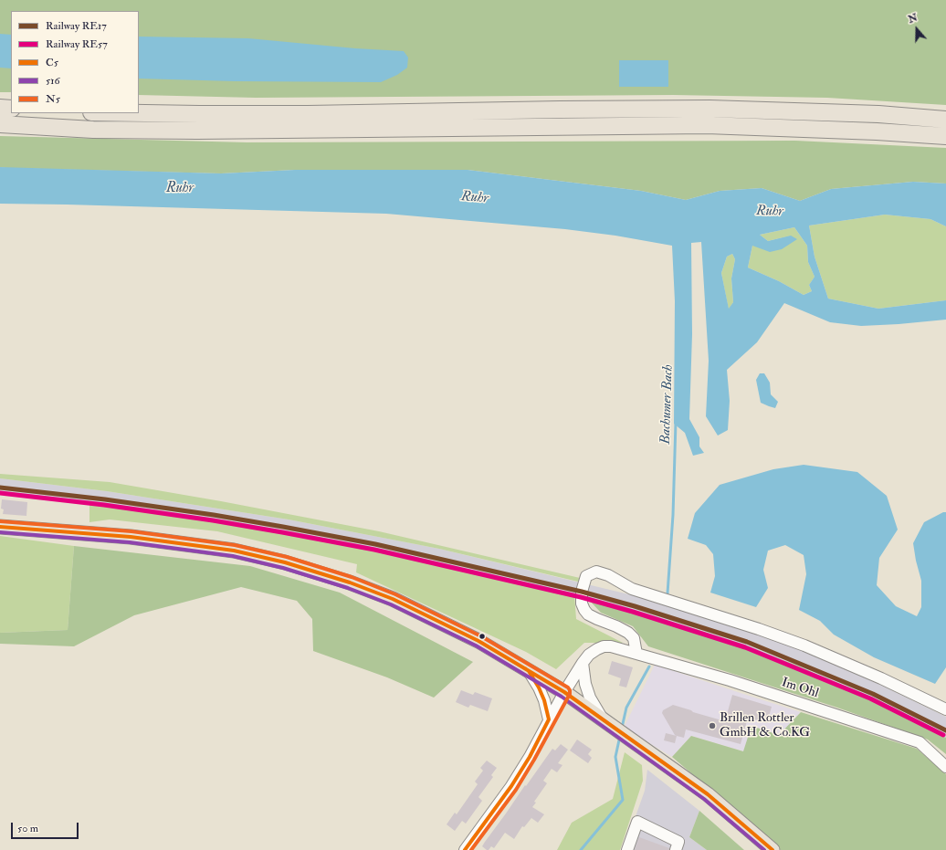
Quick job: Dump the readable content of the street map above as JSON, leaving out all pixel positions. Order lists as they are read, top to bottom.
{
  "streets": {
    "street": ["Im Ohl"]
  },
  "water": ["Ruhr", "Bachumer Bach"],
  "places": ["Brillen Rottler GmbH & Co.KG"],
  "lines": [
    "rail line RE17",
    "rail line RE57",
    "transit line N5",
    "transit line C5",
    "transit line 516"
  ],
  "legend": [
    "Railway RE17",
    "Railway RE57",
    "C5",
    "516",
    "N5"
  ],
  "scale_bar": "50 m",
  "north": "top"
}
